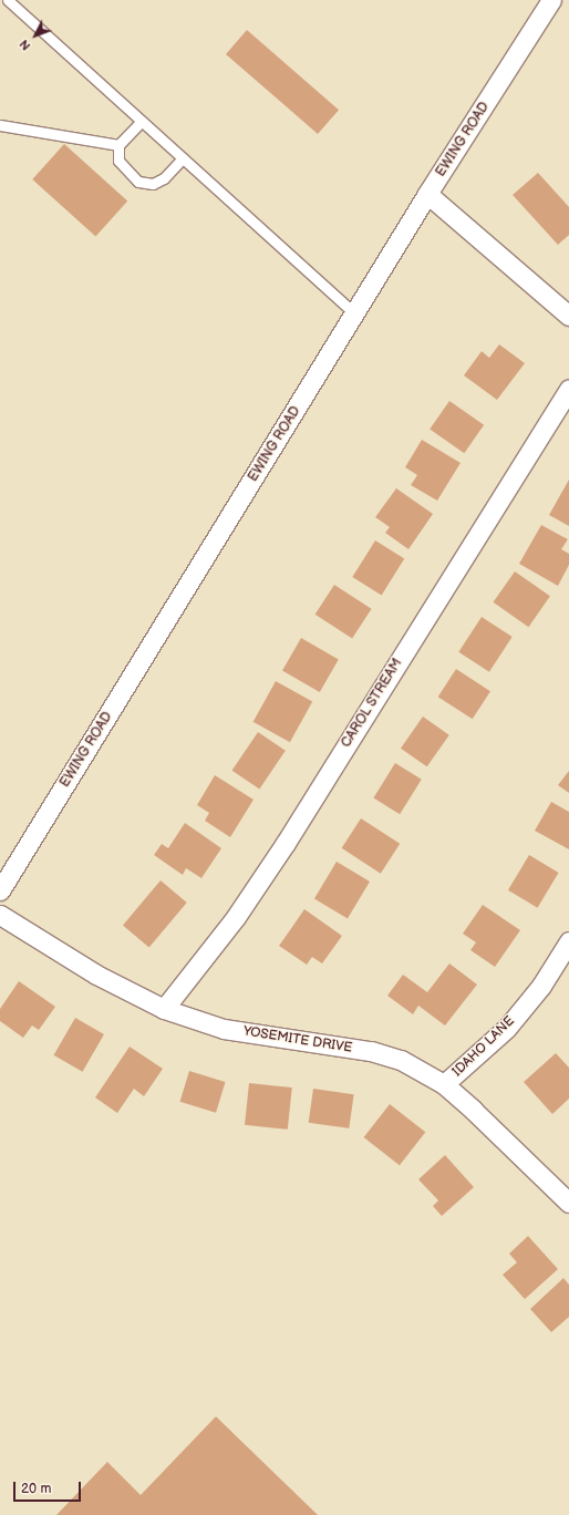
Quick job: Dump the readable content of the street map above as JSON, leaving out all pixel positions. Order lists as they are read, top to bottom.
{
  "streets": {
    "street": [
      "EWING ROAD",
      "CAROL STREAM",
      "YOSEMITE DRIVE",
      "IDAHO LANE"
    ]
  },
  "crossings": [
    ["CAROL STREAM", "YOSEMITE DRIVE"],
    ["YOSEMITE DRIVE", "IDAHO LANE"]
  ],
  "scale_bar": "20 m",
  "north": "bottom left"
}
